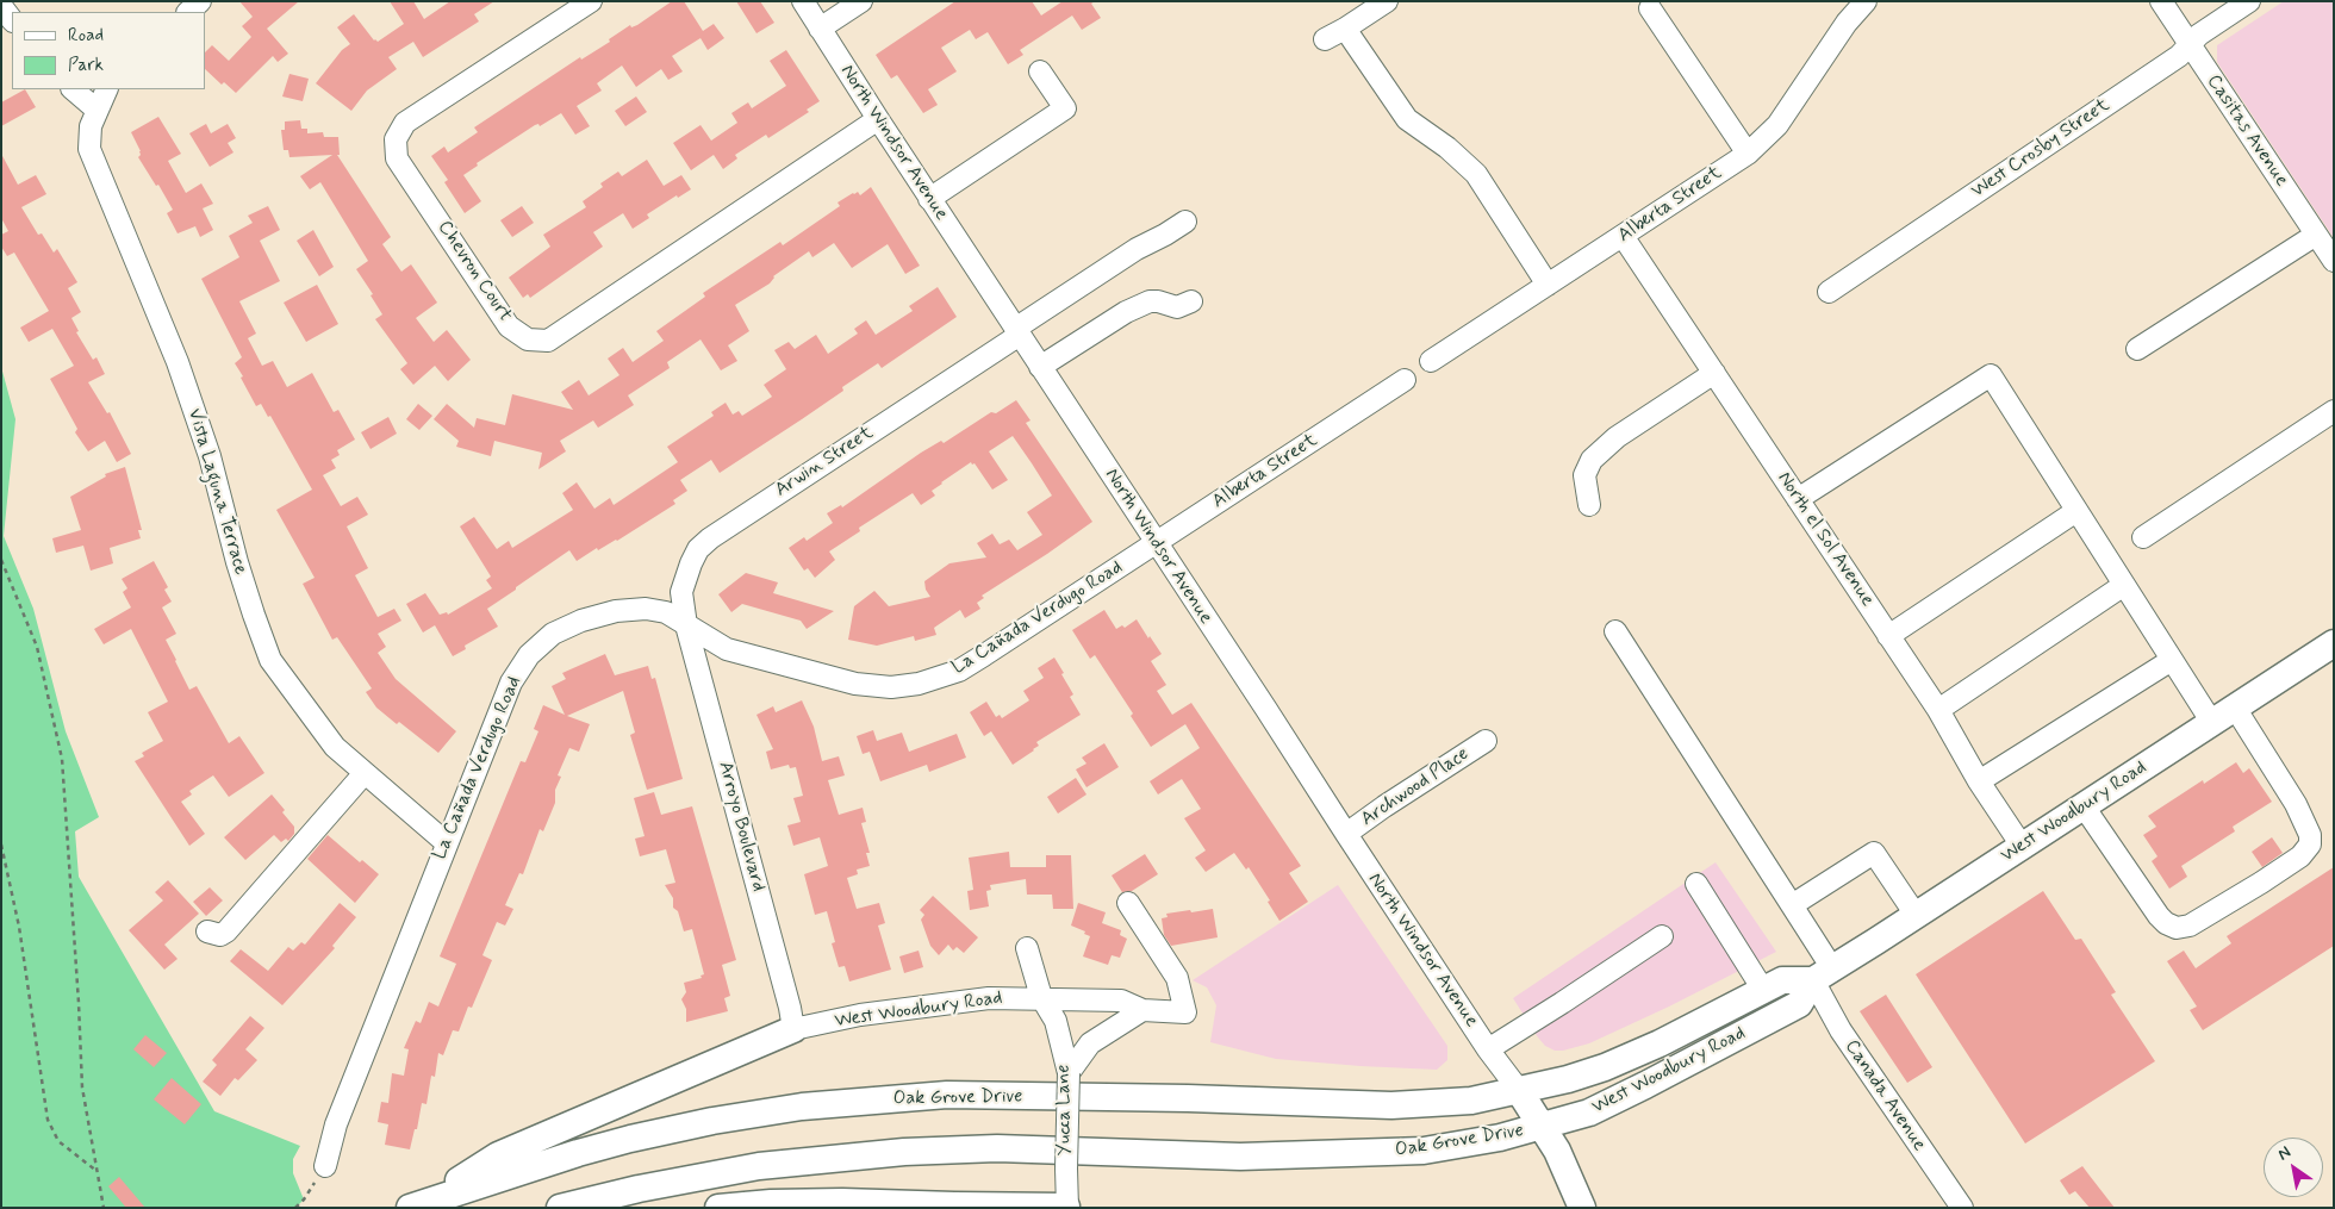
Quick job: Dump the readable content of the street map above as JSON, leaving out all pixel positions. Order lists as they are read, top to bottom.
{
  "streets": {
    "main road": ["West Woodbury Road", "Oak Grove Drive"],
    "street": [
      "Casitas Avenue",
      "North Windsor Avenue",
      "West Crosby Street",
      "Alberta Street",
      "Chevron Court",
      "Arwin Street",
      "Vista Laguna Terrace",
      "North el Sol Avenue",
      "La Cañada Verdugo Road",
      "Archwood Place",
      "Arroyo Boulevard",
      "Canada Avenue",
      "Yucca Lane"
    ]
  },
  "crossings": [
    ["Casitas Avenue", "West Crosby Street"],
    ["North Windsor Avenue", "Alberta Street"],
    ["North Windsor Avenue", "Chevron Court"],
    ["North Windsor Avenue", "Arwin Street"],
    ["North Windsor Avenue", "La Cañada Verdugo Road"],
    ["North Windsor Avenue", "Archwood Place"],
    ["North Windsor Avenue", "West Woodbury Road"],
    ["North Windsor Avenue", "Oak Grove Drive"],
    ["Alberta Street", "North el Sol Avenue"],
    ["Alberta Street", "La Cañada Verdugo Road"],
    ["Arwin Street", "La Cañada Verdugo Road"],
    ["Arwin Street", "Arroyo Boulevard"],
    ["Vista Laguna Terrace", "La Cañada Verdugo Road"],
    ["North el Sol Avenue", "West Woodbury Road"],
    ["La Cañada Verdugo Road", "Arroyo Boulevard"],
    ["West Woodbury Road", "Arroyo Boulevard"],
    ["West Woodbury Road", "Canada Avenue"],
    ["West Woodbury Road", "Oak Grove Drive"],
    ["West Woodbury Road", "Yucca Lane"]
  ],
  "legend": ["Road", "Park"],
  "north": "top left"
}
